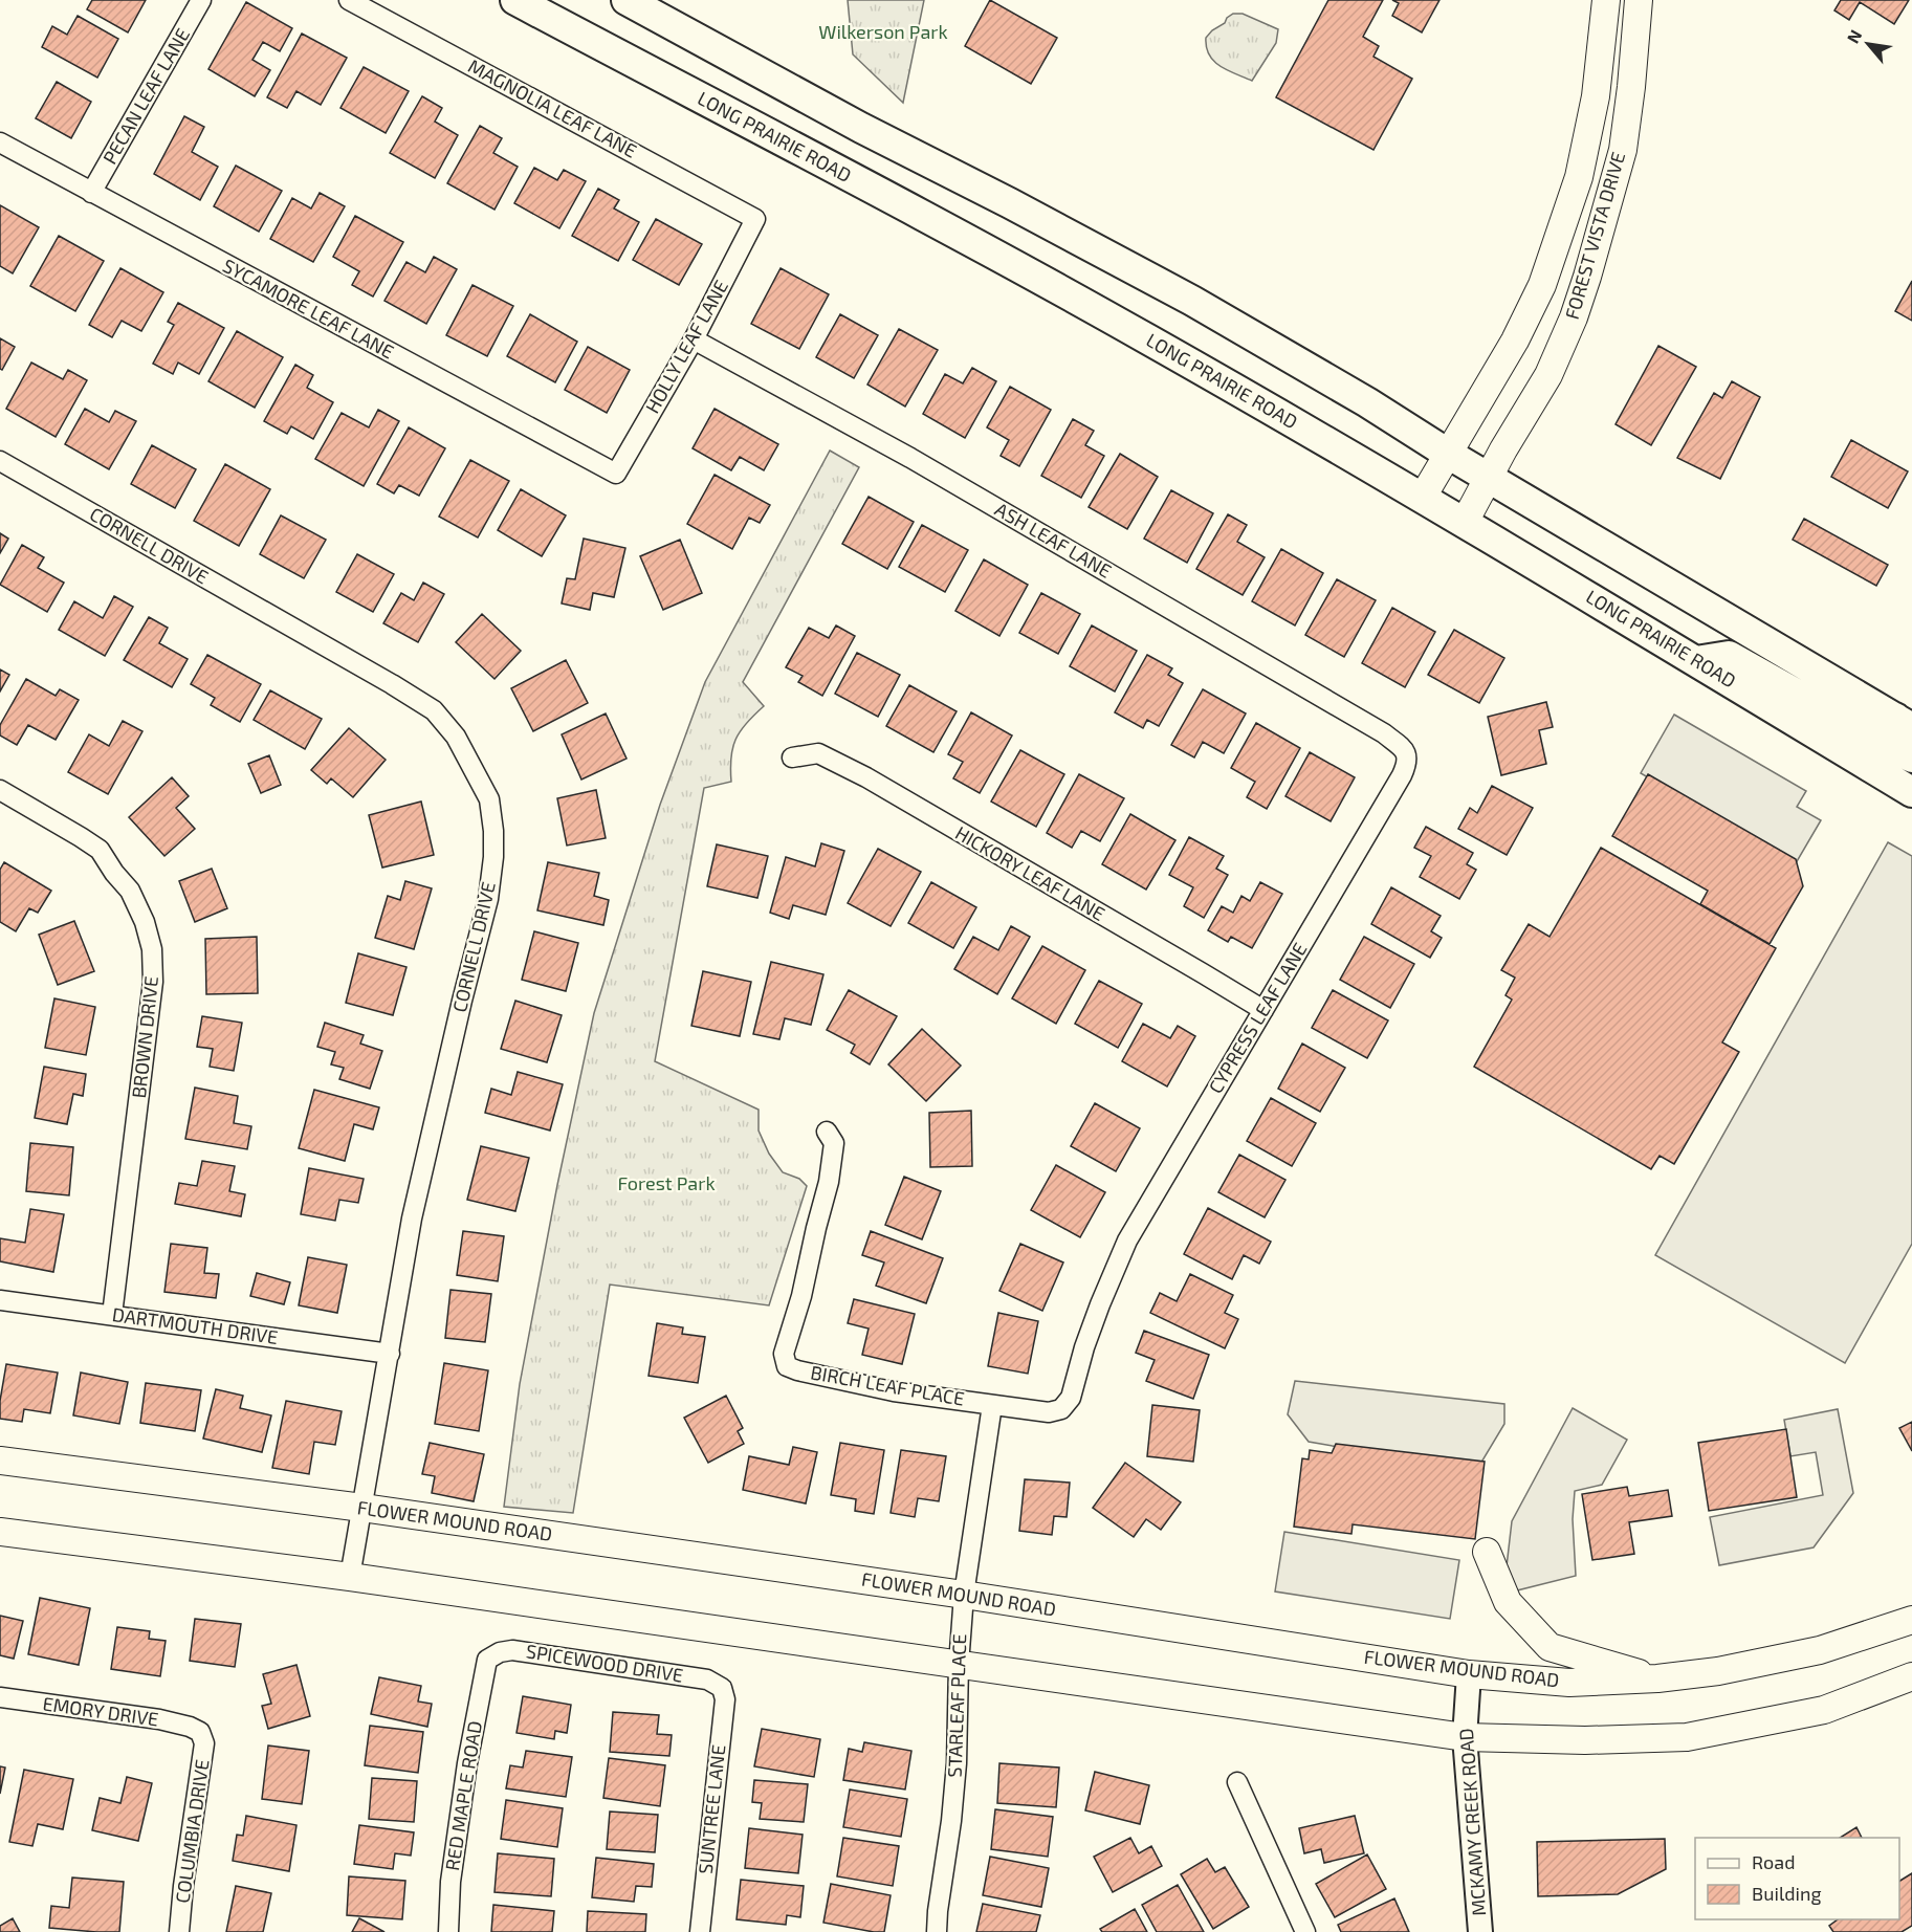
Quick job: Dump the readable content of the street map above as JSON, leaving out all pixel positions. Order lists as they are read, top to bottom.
{
  "streets": {
    "main road": ["LONG PRAIRIE ROAD", "FOREST VISTA DRIVE", "FLOWER MOUND ROAD"],
    "street": [
      "PECAN LEAF LANE",
      "MAGNOLIA LEAF LANE",
      "SYCAMORE LEAF LANE",
      "HOLLY LEAF LANE",
      "ASH LEAF LANE",
      "CORNELL DRIVE",
      "HICKORY LEAF LANE",
      "CYPRESS LEAF LANE",
      "BROWN DRIVE",
      "DARTMOUTH DRIVE",
      "BIRCH LEAF PLACE",
      "SPICEWOOD DRIVE",
      "STARLEAF PLACE",
      "EMORY DRIVE",
      "RED MAPLE ROAD",
      "SUNTREE LANE",
      "MCKAMY CREEK ROAD",
      "COLUMBIA DRIVE"
    ]
  },
  "crossings": [
    ["PECAN LEAF LANE", "SYCAMORE LEAF LANE"],
    ["MAGNOLIA LEAF LANE", "HOLLY LEAF LANE"],
    ["LONG PRAIRIE ROAD", "FOREST VISTA DRIVE"],
    ["SYCAMORE LEAF LANE", "HOLLY LEAF LANE"],
    ["HOLLY LEAF LANE", "ASH LEAF LANE"],
    ["ASH LEAF LANE", "CYPRESS LEAF LANE"],
    ["CORNELL DRIVE", "DARTMOUTH DRIVE"],
    ["CORNELL DRIVE", "FLOWER MOUND ROAD"],
    ["HICKORY LEAF LANE", "CYPRESS LEAF LANE"],
    ["CYPRESS LEAF LANE", "BIRCH LEAF PLACE"],
    ["BROWN DRIVE", "DARTMOUTH DRIVE"],
    ["BIRCH LEAF PLACE", "STARLEAF PLACE"],
    ["FLOWER MOUND ROAD", "STARLEAF PLACE"],
    ["FLOWER MOUND ROAD", "MCKAMY CREEK ROAD"],
    ["SPICEWOOD DRIVE", "RED MAPLE ROAD"],
    ["SPICEWOOD DRIVE", "SUNTREE LANE"],
    ["EMORY DRIVE", "COLUMBIA DRIVE"]
  ],
  "parks": ["Wilkerson Park", "Forest Park"],
  "legend": ["Road", "Building"],
  "north": "top left"
}
